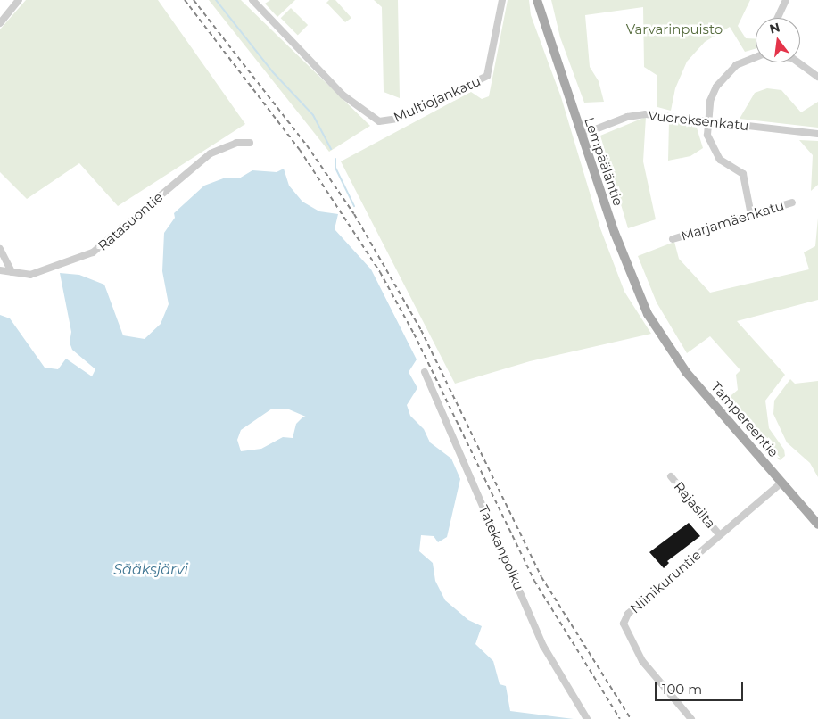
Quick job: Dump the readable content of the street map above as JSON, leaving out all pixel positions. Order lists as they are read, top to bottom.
{
  "streets": {
    "main road": ["Lempääläntie", "Tampereentie"],
    "street": [
      "Multiojankatu",
      "Vuoreksenkatu",
      "Marjamäenkatu",
      "Ratasuontie",
      "Rajasilta",
      "Tatekanpolku",
      "Niinikuruntie"
    ]
  },
  "crossings": [
    ["Vuoreksenkatu", "Lempääläntie"],
    ["Lempääläntie", "Tampereentie"],
    ["Tampereentie", "Niinikuruntie"],
    ["Rajasilta", "Niinikuruntie"]
  ],
  "water": ["Sääksjärvi"],
  "parks": ["Varvarinpuisto"],
  "scale_bar": "100 m",
  "north": "top"
}
